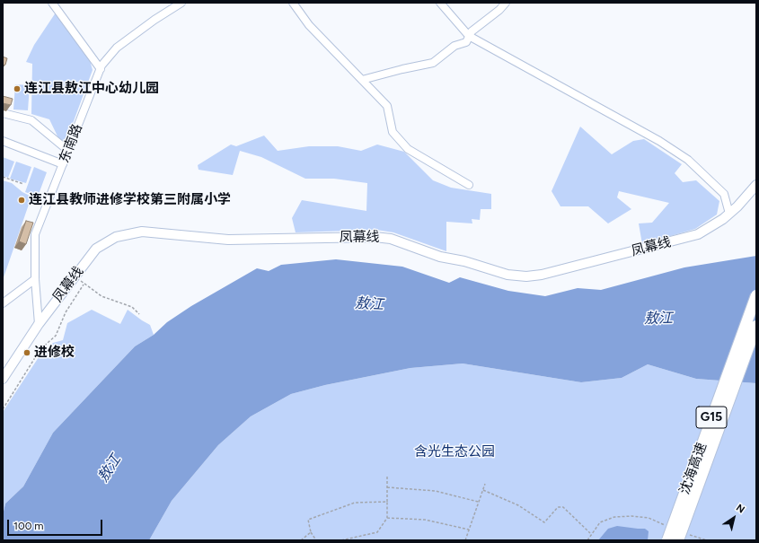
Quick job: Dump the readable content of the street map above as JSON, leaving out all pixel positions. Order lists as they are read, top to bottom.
{
  "streets": {
    "highway": ["G15", "沈海高速"],
    "main road": ["凤幕线"],
    "street": ["东南路"]
  },
  "crossings": [
    ["东南路", "凤幕线"]
  ],
  "water": ["敖江"],
  "parks": ["含光生态公园"],
  "places": ["连江县敖江中心幼儿园", "连江县教师进修学校第三附属小学", "进修校"],
  "scale_bar": "100 m",
  "north": "top right"
}
